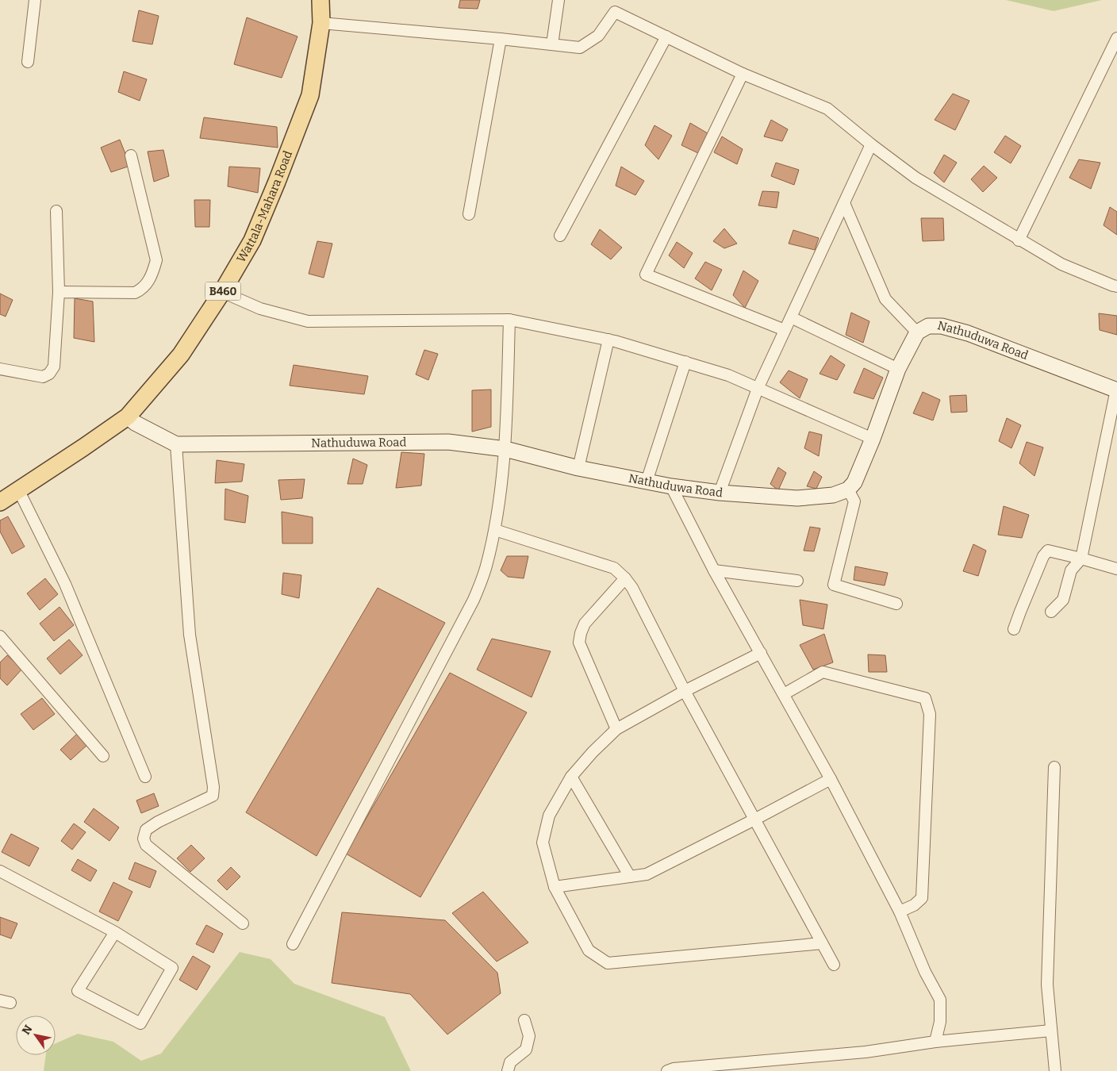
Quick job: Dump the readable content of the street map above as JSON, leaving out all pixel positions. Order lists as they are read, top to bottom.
{
  "streets": {
    "main road": ["Wattala-Mahara Road", "B460"],
    "street": ["Nathuduwa Road"]
  },
  "crossings": [
    ["Wattala-Mahara Road", "Nathuduwa Road"]
  ],
  "north": "top left"
}
